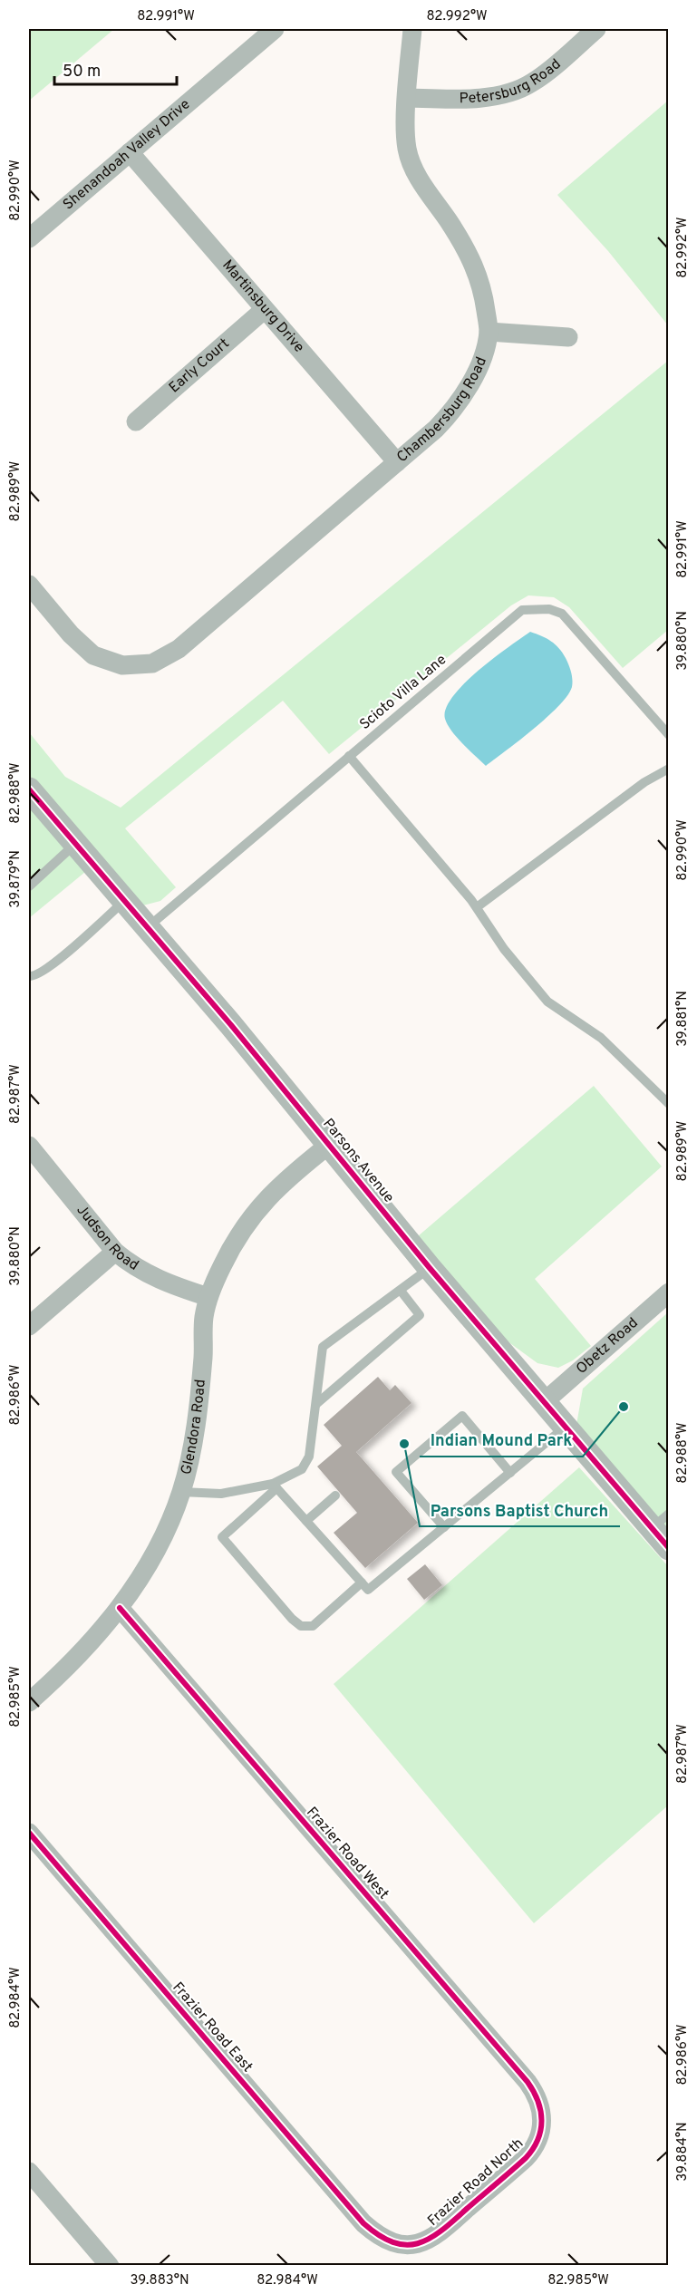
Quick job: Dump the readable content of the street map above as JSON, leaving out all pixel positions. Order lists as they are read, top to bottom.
{
  "streets": {
    "street": [
      "Petersburg Road",
      "Shenandoah Valley Drive",
      "Martinsburg Drive",
      "Early Court",
      "Chambersburg Road",
      "Parsons Avenue",
      "Judson Road",
      "Obetz Road",
      "Glendora Road",
      "Frazier Road West",
      "Frazier Road East",
      "Frazier Road North"
    ],
    "lane": ["Scioto Villa Lane"]
  },
  "crossings": [
    ["Petersburg Road", "Chambersburg Road"],
    ["Shenandoah Valley Drive", "Martinsburg Drive"],
    ["Martinsburg Drive", "Early Court"],
    ["Martinsburg Drive", "Chambersburg Road"],
    ["Scioto Villa Lane", "Parsons Avenue"],
    ["Parsons Avenue", "Obetz Road"],
    ["Parsons Avenue", "Glendora Road"],
    ["Judson Road", "Glendora Road"],
    ["Glendora Road", "Frazier Road West"],
    ["Frazier Road West", "Frazier Road North"],
    ["Frazier Road East", "Frazier Road North"]
  ],
  "places": ["Indian Mound Park", "Parsons Baptist Church"],
  "scale_bar": "50 m",
  "coordinates": [
    "82.991°W",
    "82.992°W",
    "82.990°W",
    "82.989°W",
    "39.880°N",
    "82.988°W",
    "39.879°N",
    "39.881°N",
    "82.987°W",
    "82.986°W",
    "82.985°W",
    "82.984°W",
    "39.884°N",
    "39.883°N"
  ]
}
